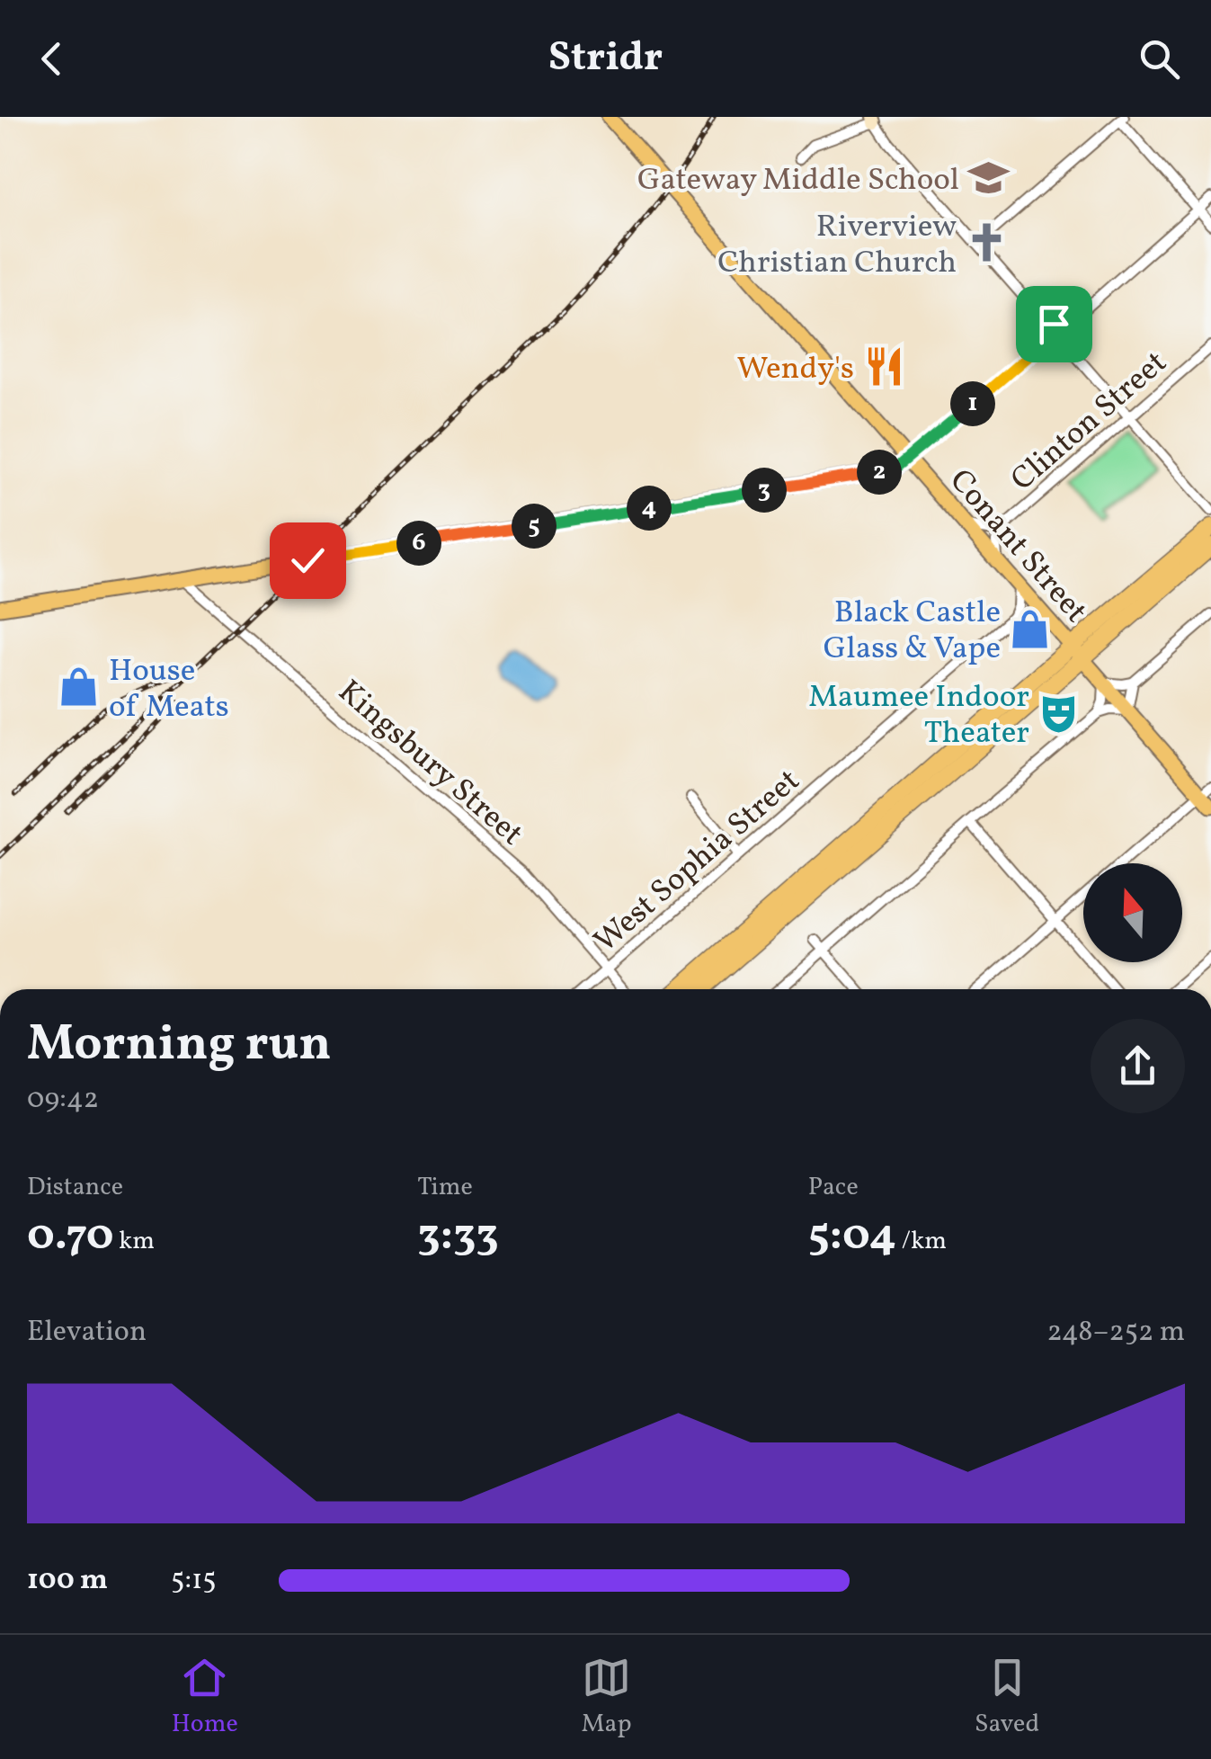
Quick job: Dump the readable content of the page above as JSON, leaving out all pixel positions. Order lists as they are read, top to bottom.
{
  "streets": {
    "main road": ["Conant Street"],
    "street": ["Clinton Street", "Kingsbury Street", "West Sophia Street"]
  },
  "crossings": [
    ["Clinton Street", "Conant Street"],
    ["Kingsbury Street", "West Sophia Street"]
  ],
  "places": {
    "school or university": ["Gateway Middle School"],
    "church": ["Riverview Christian Church"],
    "restaurant": ["Wendy's"],
    "shop": ["Black Castle Glass & Vape", "House of Meats"],
    "theatre": ["Maumee Indoor Theater"]
  },
  "north": "top",
  "page": {
    "header": "Stridr",
    "pins": [
      "1",
      "2",
      "3",
      "4",
      "5",
      "6"
    ],
    "heading": ["Morning run", "09:42"],
    "stats": [
      ["Distance", "0.70 km"],
      ["Time", "3:33"],
      ["Pace", "5:04 /km"]
    ],
    "chart": ["Elevation", "248–252 m"],
    "list": [
      {
        "name": "100 m",
        "note": "5:15"
      }
    ],
    "tabs": ["Home", "Map", "Saved"]
  }
}
